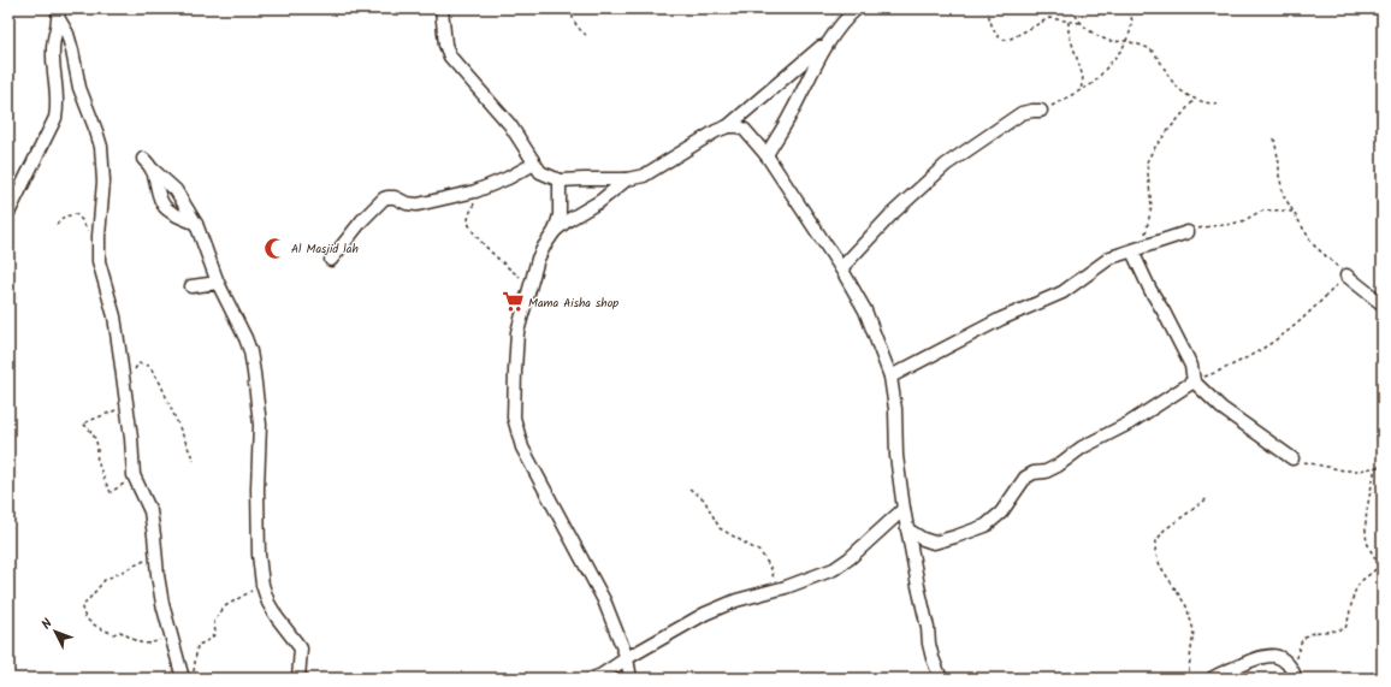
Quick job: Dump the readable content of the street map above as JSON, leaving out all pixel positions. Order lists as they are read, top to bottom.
{
  "places": {
    "mosque": ["Al Masjid lah"],
    "supermarket": ["Mama Aisha shop"]
  },
  "north": "top left"
}
